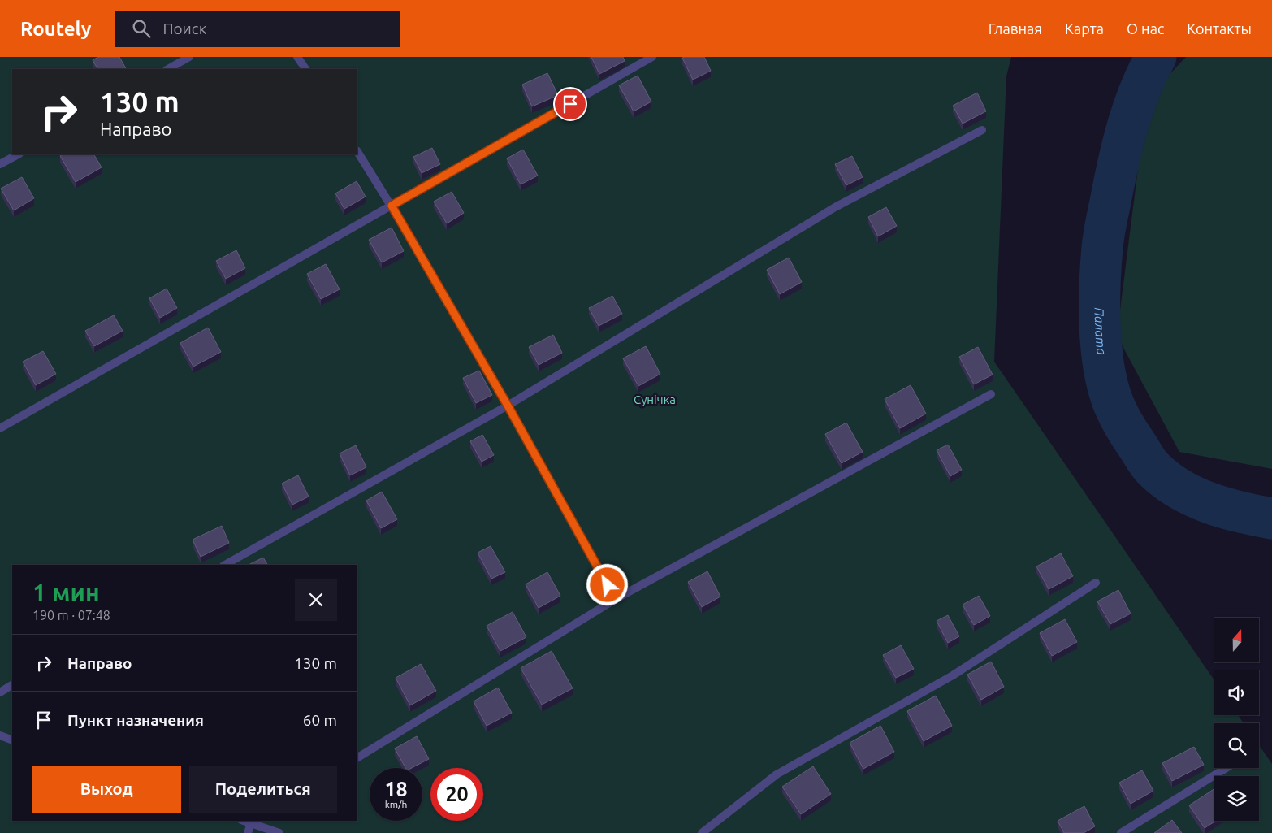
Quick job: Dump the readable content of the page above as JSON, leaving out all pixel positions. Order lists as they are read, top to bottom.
{
  "water": ["Палата"],
  "parks": ["Сунічка"],
  "north": "top",
  "page": {
    "header": "Routely",
    "search": "Поиск",
    "nav": [
      "Главная",
      "Карта",
      "О нас",
      "Контакты"
    ],
    "turn": ["130 m", "Направо"],
    "heading": ["1 мин", "190 m · 07:48"],
    "list": [
      {
        "name": "Направо",
        "value": "130 m"
      },
      {
        "name": "Пункт назначения",
        "value": "60 m"
      }
    ],
    "buttons": ["Выход", "Поделиться"],
    "speed": "18 km/h",
    "limit": "20"
  }
}
